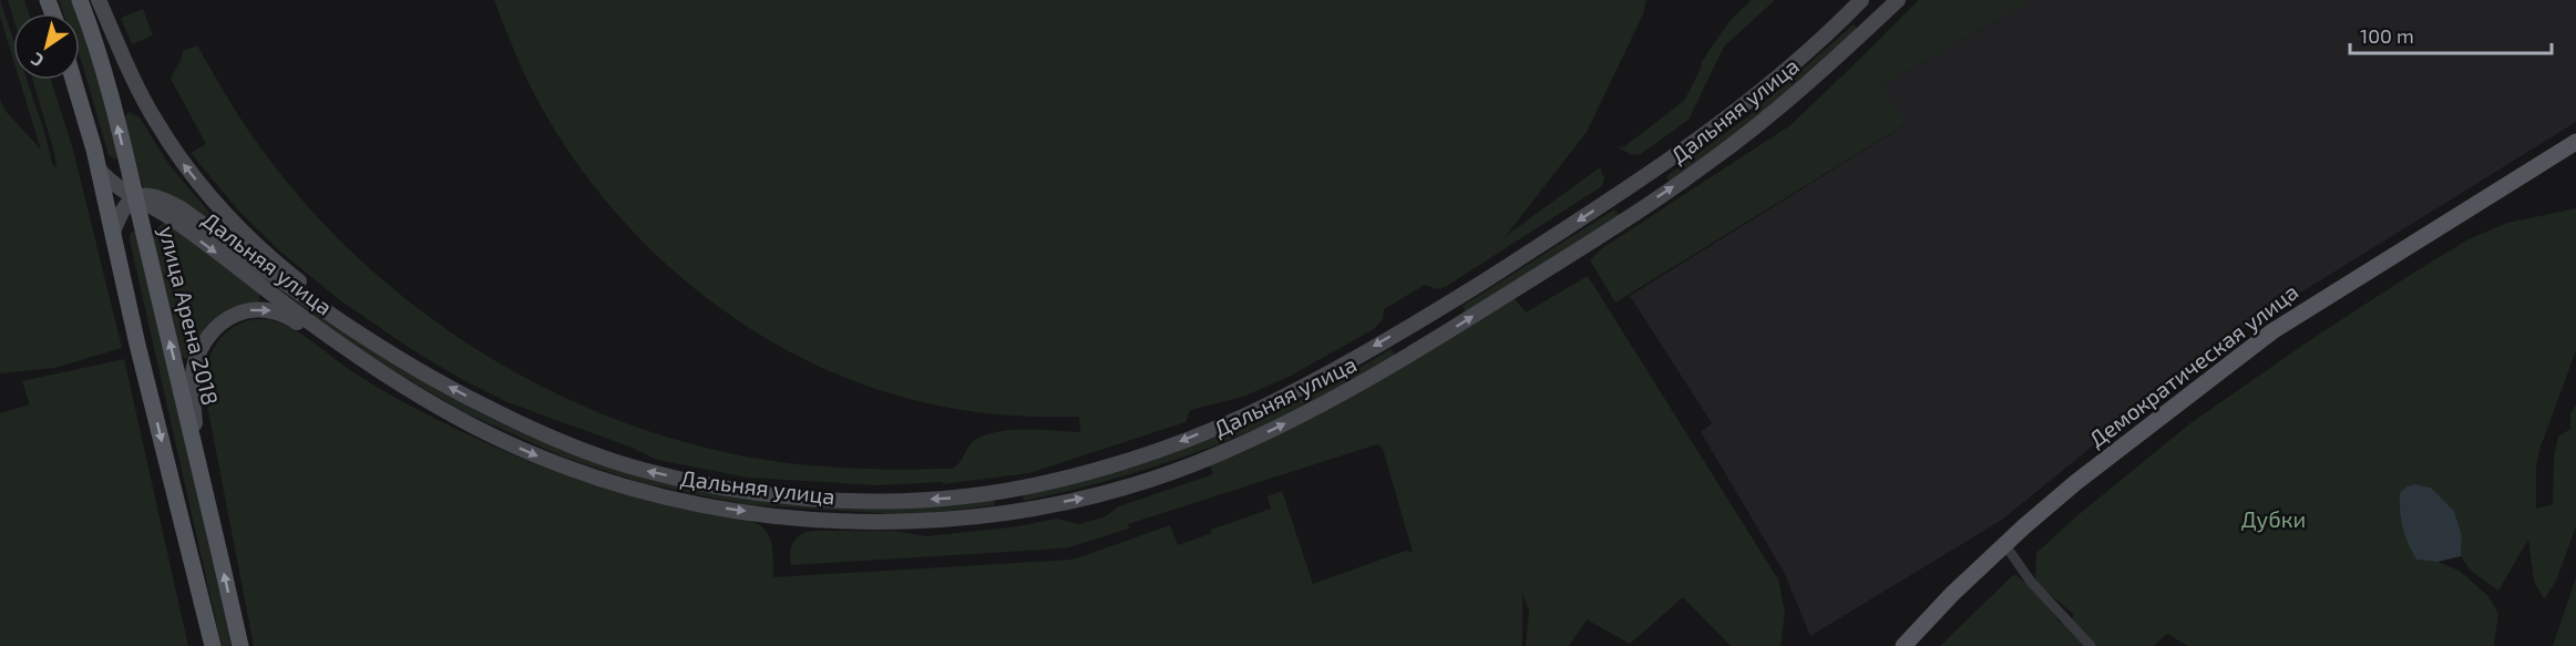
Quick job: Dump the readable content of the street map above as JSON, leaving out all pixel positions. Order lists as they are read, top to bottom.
{
  "streets": {
    "main road": ["Дальняя улица", "улица Арена 2018", "Демократическая улица"]
  },
  "crossings": [
    ["Дальняя улица", "улица Арена 2018"]
  ],
  "parks": ["Дубки"],
  "scale_bar": "100 m",
  "north": "bottom left"
}
